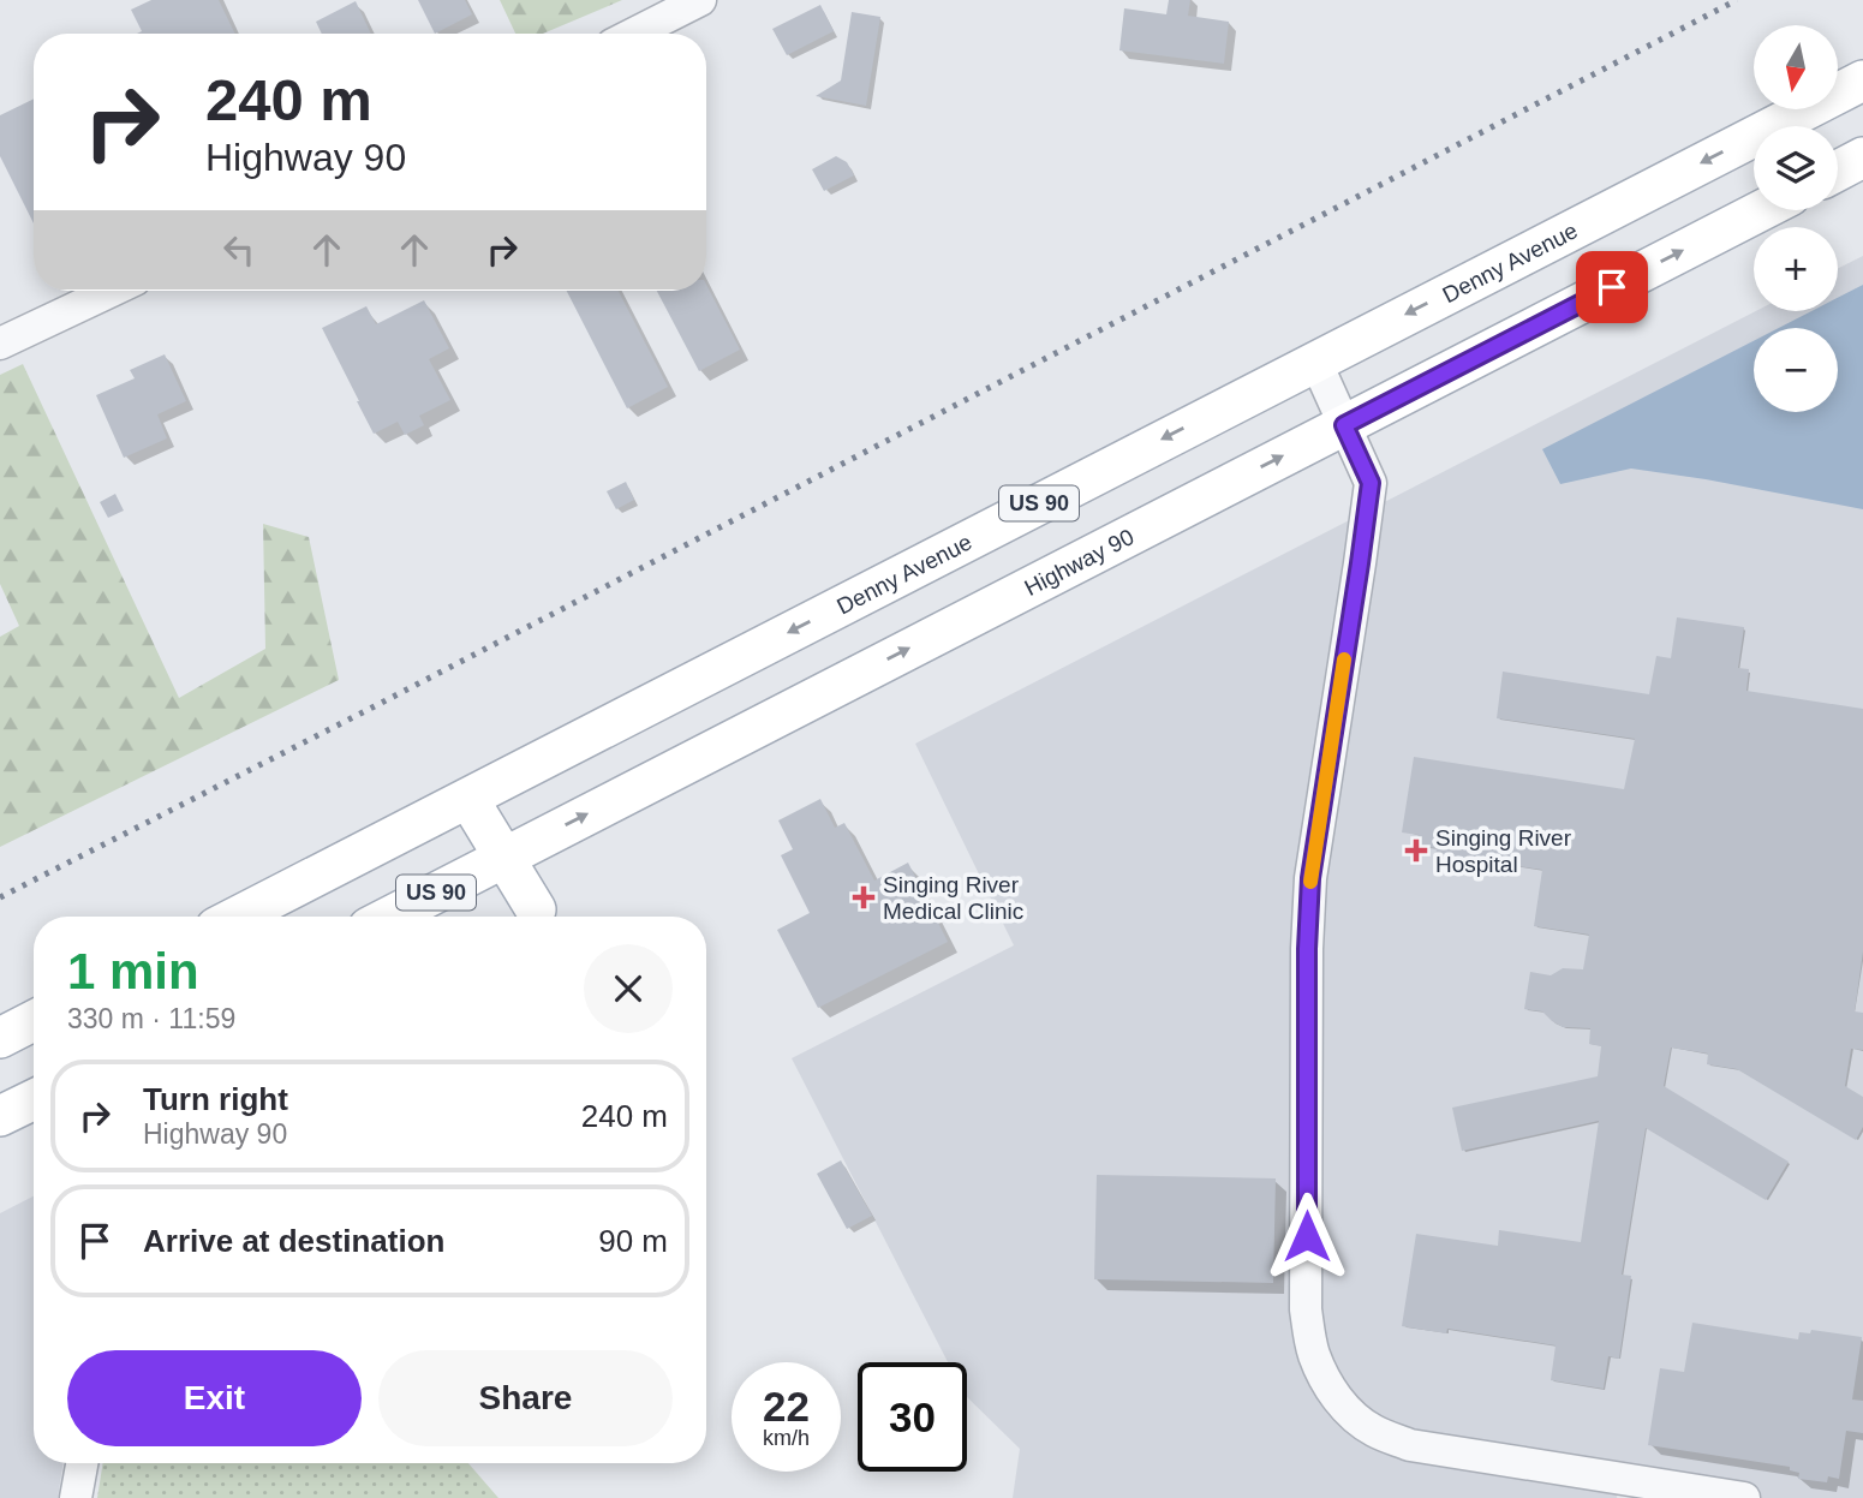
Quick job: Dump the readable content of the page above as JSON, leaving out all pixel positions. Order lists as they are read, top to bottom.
{
  "streets": {
    "main road": ["Denny Avenue", "US 90", "Highway 90"]
  },
  "one_way": ["Denny Avenue", "Highway 90"],
  "places": {
    "health": ["Singing River Hospital", "Singing River Medical Clinic"]
  },
  "north": "bottom",
  "page": {
    "map_buttons": ["+", "−"],
    "turn": ["240 m", "Highway 90"],
    "heading": ["1 min", "330 m · 11:59"],
    "list": [
      {
        "name": "Turn right",
        "note": "Highway 90",
        "value": "240 m"
      },
      {
        "name": "Arrive at destination",
        "value": "90 m"
      }
    ],
    "buttons": ["Exit", "Share"],
    "speed": "22 km/h",
    "limit": "30"
  }
}
